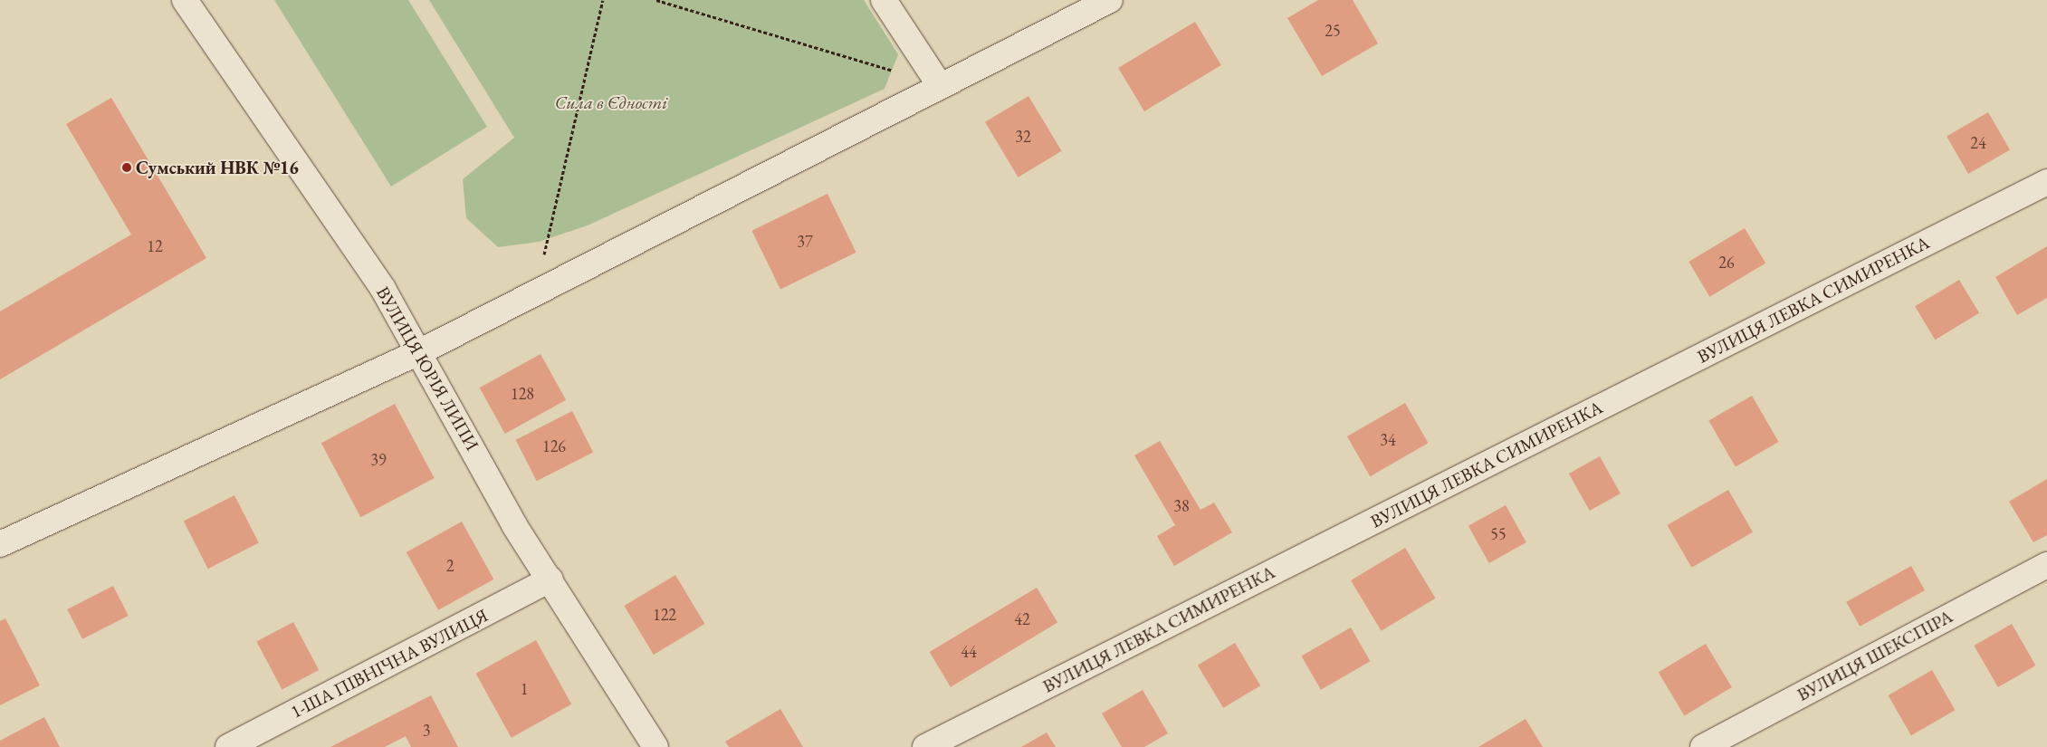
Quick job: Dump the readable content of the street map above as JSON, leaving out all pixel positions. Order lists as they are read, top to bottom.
{
  "streets": {
    "street": [
      "ВУЛИЦЯ ЛЕВКА СИМИРЕНКА",
      "ВУЛИЦЯ ЮРІЯ ЛИПИ",
      "ВУЛИЦЯ ШЕКСПІРА",
      "1-ША ПІВНІЧНА ВУЛИЦЯ"
    ]
  },
  "crossings": [
    ["ВУЛИЦЯ ЮРІЯ ЛИПИ", "1-ША ПІВНІЧНА ВУЛИЦЯ"]
  ],
  "parks": ["Сила в Єдності"],
  "places": ["Сумський НВК №16"],
  "house_numbers": [
    "25",
    "32",
    "24",
    "37",
    "12",
    "26",
    "128",
    "34",
    "126",
    "39",
    "38",
    "55",
    "2",
    "122",
    "42",
    "44",
    "1",
    "3"
  ]
}
